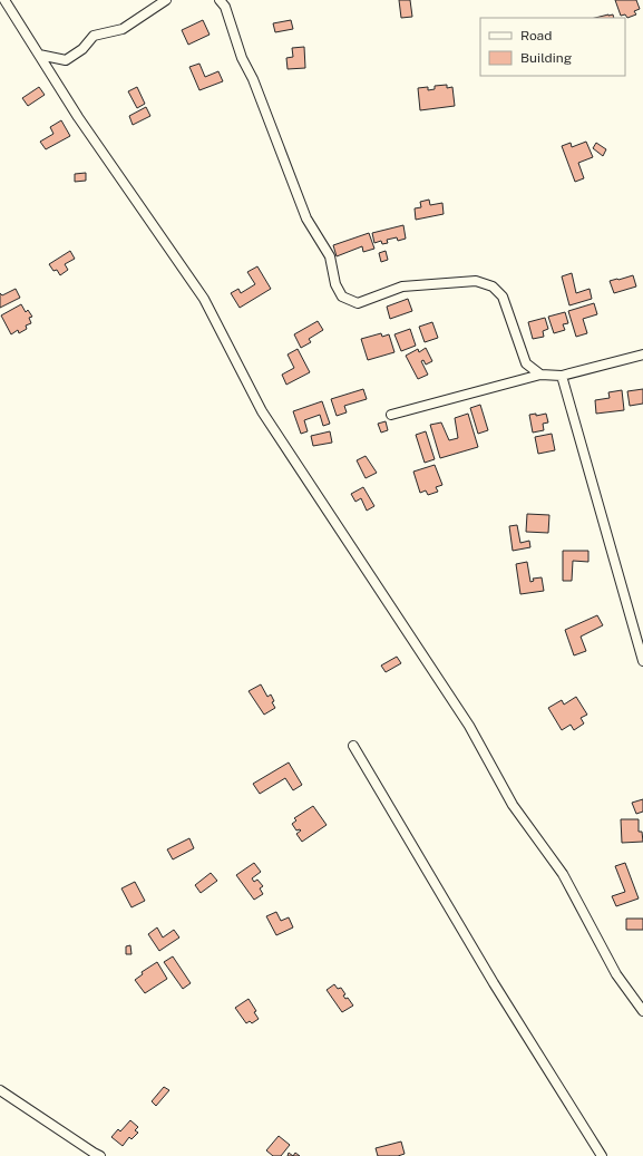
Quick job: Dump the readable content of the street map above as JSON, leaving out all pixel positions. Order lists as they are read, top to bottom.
{
  "legend": ["Road", "Building"]
}
